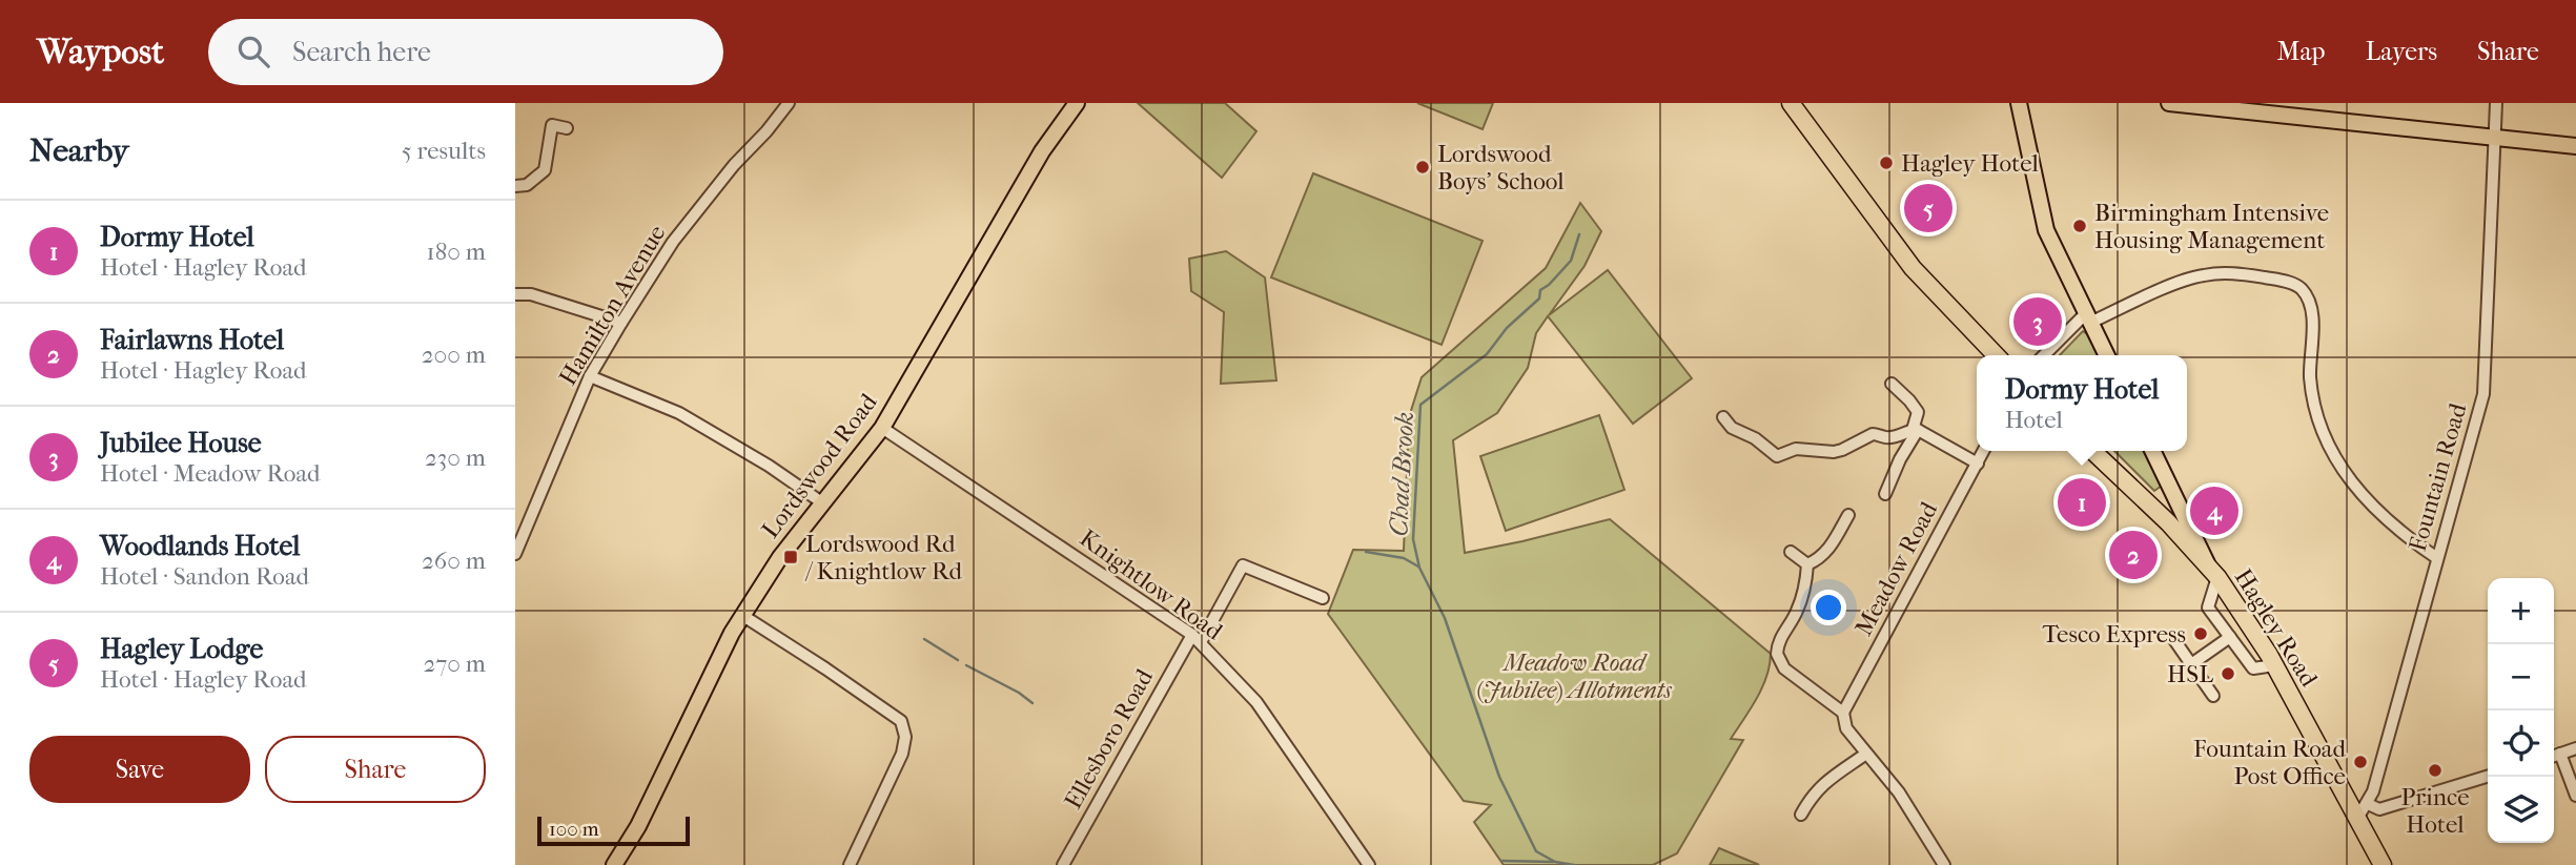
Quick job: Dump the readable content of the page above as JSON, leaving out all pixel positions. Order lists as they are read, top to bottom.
{
  "streets": {
    "highway": ["Hagley Road"],
    "main road": ["Lordswood Road"],
    "street": [
      "Hamilton Avenue",
      "Fountain Road",
      "Meadow Road",
      "Knightlow Road",
      "Ellesboro Road"
    ]
  },
  "crossings": [
    ["Lordswood Road", "Knightlow Road"],
    ["Fountain Road", "Hagley Road"],
    ["Knightlow Road", "Ellesboro Road"]
  ],
  "water": ["Chad Brook"],
  "parks": ["Meadow Road (Jubilee) Allotments"],
  "places": {
    "other": [
      "Hagley Hotel",
      "Lordswood Boys' School",
      "Birmingham Intensive Housing Management",
      "Tesco Express",
      "HSL",
      "Fountain Road Post Office",
      "Prince Hotel"
    ],
    "transit": ["Lordswood Rd / Knightlow Rd"]
  },
  "scale_bar": "100 m",
  "page": {
    "header": "Waypost",
    "search": "Search here",
    "nav": ["Map", "Layers", "Share"],
    "heading": ["Nearby", "5 results"],
    "pins": [
      "5",
      "3",
      "1",
      "4",
      "2"
    ],
    "list": [
      {
        "mark": "1",
        "name": "Dormy Hotel",
        "note": "Hotel · Hagley Road",
        "value": "180 m"
      },
      {
        "mark": "2",
        "name": "Fairlawns Hotel",
        "note": "Hotel · Hagley Road",
        "value": "200 m"
      },
      {
        "mark": "3",
        "name": "Jubilee House",
        "note": "Hotel · Meadow Road",
        "value": "230 m"
      },
      {
        "mark": "4",
        "name": "Woodlands Hotel",
        "note": "Hotel · Sandon Road",
        "value": "260 m"
      },
      {
        "mark": "5",
        "name": "Hagley Lodge",
        "note": "Hotel · Hagley Road",
        "value": "270 m"
      }
    ],
    "popup": ["Dormy Hotel", "Hotel"],
    "map_buttons": ["+", "−"],
    "buttons": ["Save", "Share"],
    "scale": "100 m"
  }
}
